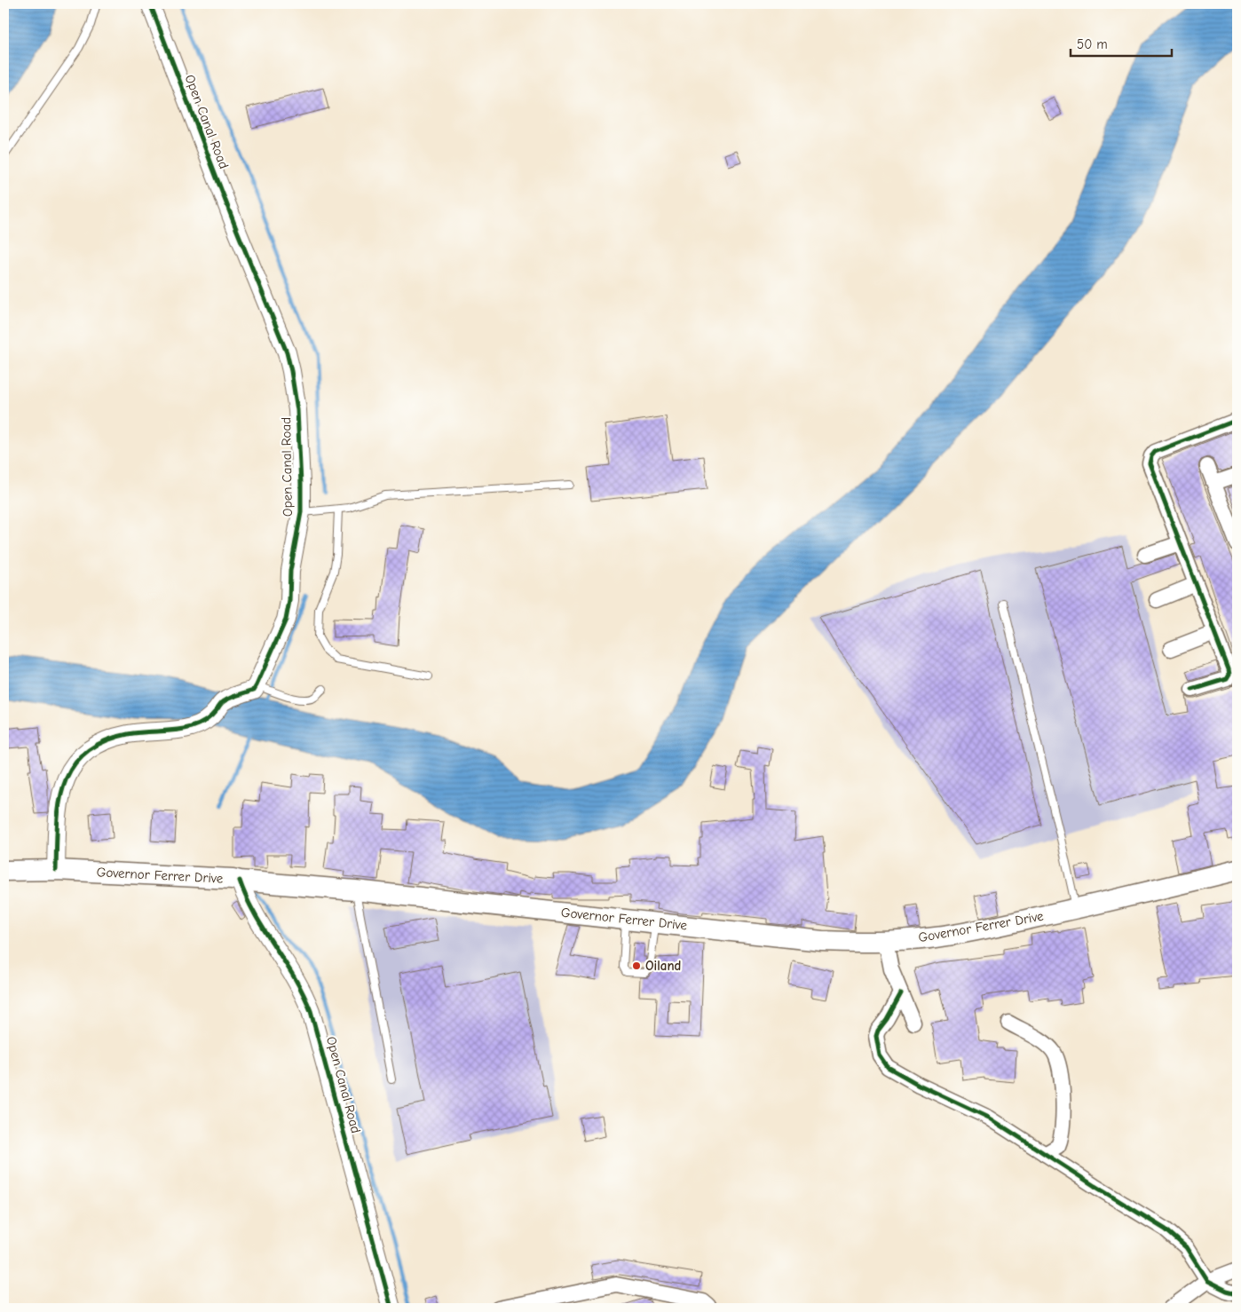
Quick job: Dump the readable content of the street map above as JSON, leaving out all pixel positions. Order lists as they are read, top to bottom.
{
  "streets": {
    "main road": ["Governor Ferrer Drive"],
    "street": ["Open Canal Road"]
  },
  "crossings": [
    ["Open Canal Road", "Governor Ferrer Drive"]
  ],
  "places": ["Oiland"],
  "scale_bar": "50 m"
}
